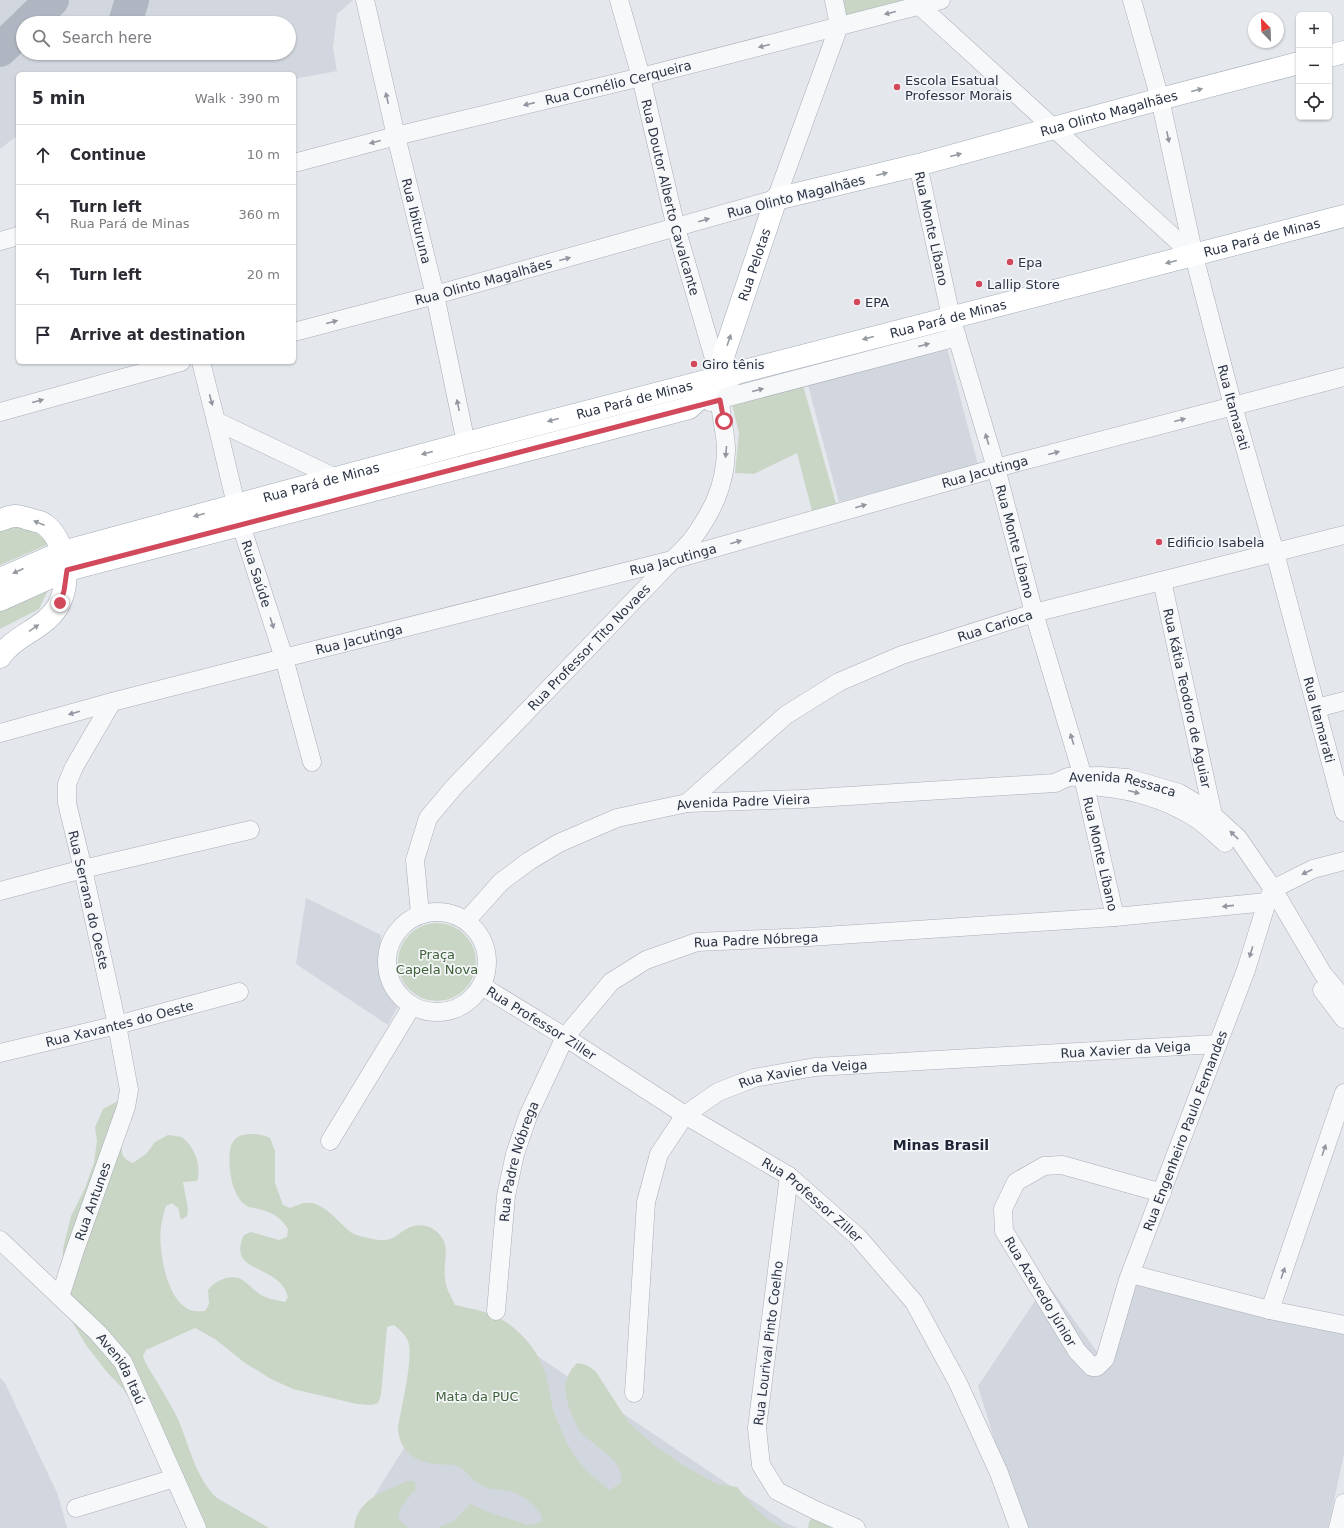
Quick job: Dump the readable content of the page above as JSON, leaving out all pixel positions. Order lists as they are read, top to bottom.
{
  "streets": {
    "main road": ["Rua Olinto Magalhães", "Rua Pará de Minas", "Rua Pelotas"],
    "street": [
      "Rua Cornélio Cerqueira",
      "Rua Doutor Alberto Cavalcante",
      "Rua Ibituruna",
      "Rua Monte Líbano",
      "Rua Itamarati",
      "Rua Jacutinga",
      "Rua Saúde",
      "Rua Carioca",
      "Rua Professor Tito Novaes",
      "Rua Kátia Teodoro de Aguiar",
      "Avenida Ressaca",
      "Avenida Padre Vieira",
      "Rua Serrana do Oeste",
      "Rua Padre Nóbrega",
      "Rua Xavantes do Oeste",
      "Rua Professor Ziller",
      "Rua Xavier da Veiga",
      "Rua Engenheiro Paulo Fernandes",
      "Rua Antunes",
      "Rua Azevedo Júnior",
      "Rua Lourival Pinto Coelho",
      "Avenida Itaú"
    ]
  },
  "crossings": [
    ["Rua Cornélio Cerqueira", "Rua Doutor Alberto Cavalcante"],
    ["Rua Cornélio Cerqueira", "Rua Ibituruna"],
    ["Rua Cornélio Cerqueira", "Rua Pelotas"],
    ["Rua Olinto Magalhães", "Rua Doutor Alberto Cavalcante"],
    ["Rua Olinto Magalhães", "Rua Ibituruna"],
    ["Rua Olinto Magalhães", "Rua Monte Líbano"],
    ["Rua Olinto Magalhães", "Rua Pelotas"],
    ["Rua Olinto Magalhães", "Rua Itamarati"],
    ["Rua Doutor Alberto Cavalcante", "Rua Pará de Minas"],
    ["Rua Doutor Alberto Cavalcante", "Rua Pelotas"],
    ["Rua Ibituruna", "Rua Pará de Minas"],
    ["Rua Monte Líbano", "Rua Pará de Minas"],
    ["Rua Monte Líbano", "Rua Jacutinga"],
    ["Rua Monte Líbano", "Rua Carioca"],
    ["Rua Monte Líbano", "Avenida Ressaca"],
    ["Rua Monte Líbano", "Rua Padre Nóbrega"],
    ["Rua Pará de Minas", "Rua Pelotas"],
    ["Rua Pará de Minas", "Rua Itamarati"],
    ["Rua Pará de Minas", "Rua Saúde"],
    ["Rua Pará de Minas", "Rua Professor Tito Novaes"],
    ["Rua Itamarati", "Rua Jacutinga"],
    ["Rua Itamarati", "Rua Carioca"],
    ["Rua Jacutinga", "Rua Saúde"],
    ["Rua Jacutinga", "Rua Professor Tito Novaes"],
    ["Rua Jacutinga", "Rua Serrana do Oeste"],
    ["Rua Carioca", "Rua Kátia Teodoro de Aguiar"],
    ["Rua Carioca", "Avenida Padre Vieira"],
    ["Rua Professor Tito Novaes", "Avenida Padre Vieira"],
    ["Rua Professor Tito Novaes", "Rua Professor Ziller"],
    ["Rua Kátia Teodoro de Aguiar", "Avenida Ressaca"],
    ["Avenida Ressaca", "Avenida Padre Vieira"],
    ["Avenida Ressaca", "Rua Padre Nóbrega"],
    ["Avenida Ressaca", "Rua Engenheiro Paulo Fernandes"],
    ["Avenida Padre Vieira", "Rua Professor Ziller"],
    ["Rua Serrana do Oeste", "Rua Xavantes do Oeste"],
    ["Rua Serrana do Oeste", "Rua Antunes"],
    ["Rua Padre Nóbrega", "Rua Professor Ziller"],
    ["Rua Padre Nóbrega", "Rua Engenheiro Paulo Fernandes"],
    ["Rua Professor Ziller", "Rua Xavier da Veiga"],
    ["Rua Professor Ziller", "Rua Lourival Pinto Coelho"],
    ["Rua Xavier da Veiga", "Rua Engenheiro Paulo Fernandes"],
    ["Rua Engenheiro Paulo Fernandes", "Rua Azevedo Júnior"],
    ["Rua Antunes", "Avenida Itaú"]
  ],
  "one_way": [
    "Rua Cornélio Cerqueira",
    "Rua Olinto Magalhães",
    "Rua Ibituruna",
    "Rua Monte Líbano",
    "Rua Pelotas",
    "Rua Saúde"
  ],
  "districts": ["Minas Brasil"],
  "parks": ["Praça Capela Nova", "Mata da PUC"],
  "places": [
    "Escola Esatual Professor Morais",
    "Epa",
    "Lallip Store",
    "EPA",
    "Giro tênis",
    "Edificio Isabela"
  ],
  "north": "top left",
  "page": {
    "map_buttons": ["+", "−"],
    "search": "Search here",
    "heading": ["5 min", "Walk · 390 m"],
    "list": [
      ["Continue", "10 m"],
      ["Turn left", "Rua Pará de Minas", "360 m"],
      ["Turn left", "20 m"],
      "Arrive at destination"
    ]
  }
}
